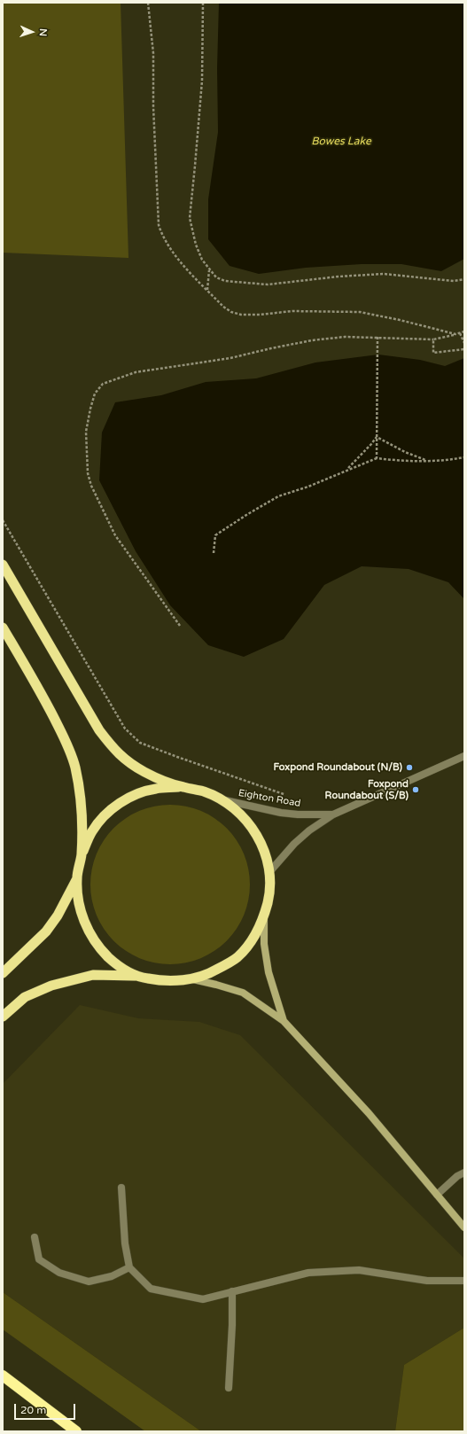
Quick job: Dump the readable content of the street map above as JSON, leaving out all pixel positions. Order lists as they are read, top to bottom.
{
  "streets": {
    "street": ["Eighton Road"]
  },
  "water": ["Bowes Lake"],
  "places": ["Foxpond Roundabout (N/B)", "Foxpond Roundabout (S/B)"],
  "scale_bar": "20 m",
  "north": "right"
}
